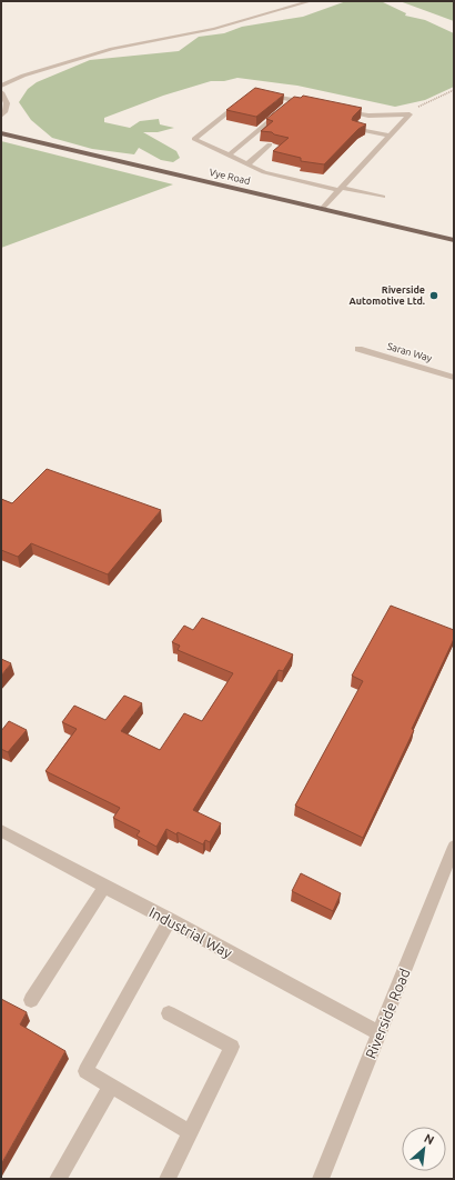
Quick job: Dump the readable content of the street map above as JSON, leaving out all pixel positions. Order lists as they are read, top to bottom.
{
  "streets": {
    "main road": ["Vye Road"],
    "street": ["Saran Way", "Industrial Way", "Riverside Road"]
  },
  "crossings": [
    ["Industrial Way", "Riverside Road"]
  ],
  "places": ["Riverside Automotive Ltd."],
  "north": "top right"
}
